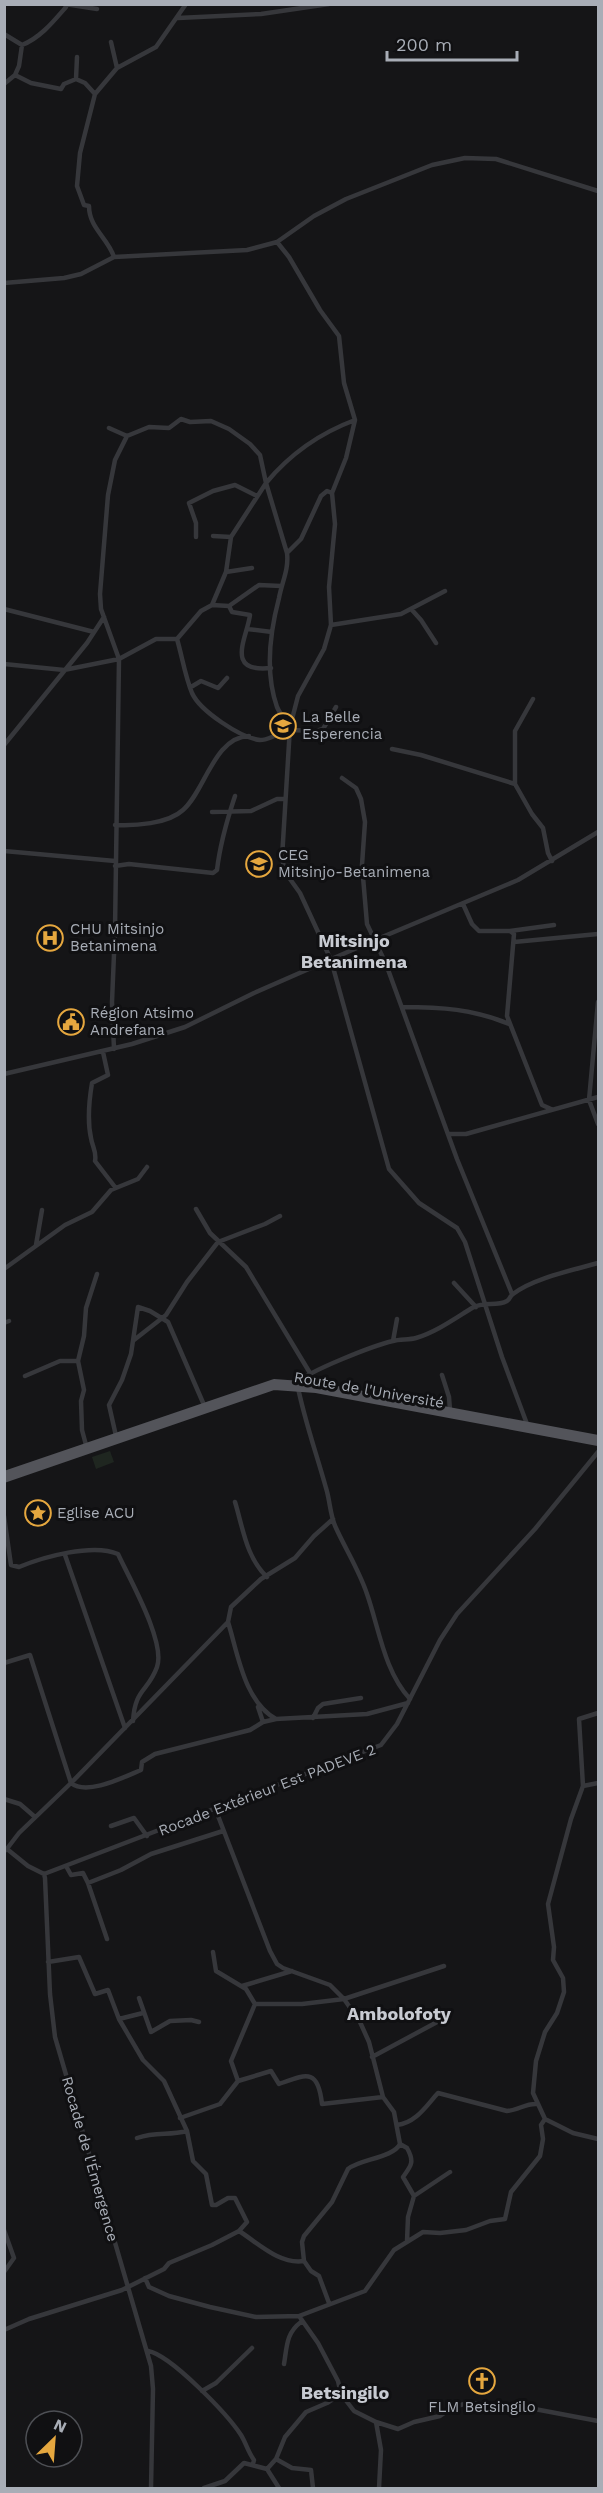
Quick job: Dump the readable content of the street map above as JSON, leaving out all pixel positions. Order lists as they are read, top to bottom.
{
  "streets": {
    "main road": ["Route de l'Université"],
    "street": ["Rocade Extérieur Est PADEVE 2", "Rocade de l'Émergence"]
  },
  "crossings": [
    ["Rocade Extérieur Est PADEVE 2", "Rocade de l'Émergence"]
  ],
  "districts": ["Mitsinjo Betanimena", "Ambolofoty", "Betsingilo"],
  "places": {
    "school or university": ["La Belle Esperencia", "CEG Mitsinjo-Betanimena"],
    "hospital": ["CHU Mitsinjo Betanimena"],
    "public building": ["Région Atsimo Andrefana"],
    "place": ["Eglise ACU"],
    "church": ["FLM Betsingilo"]
  },
  "scale_bar": "200 m",
  "north": "top right"
}
